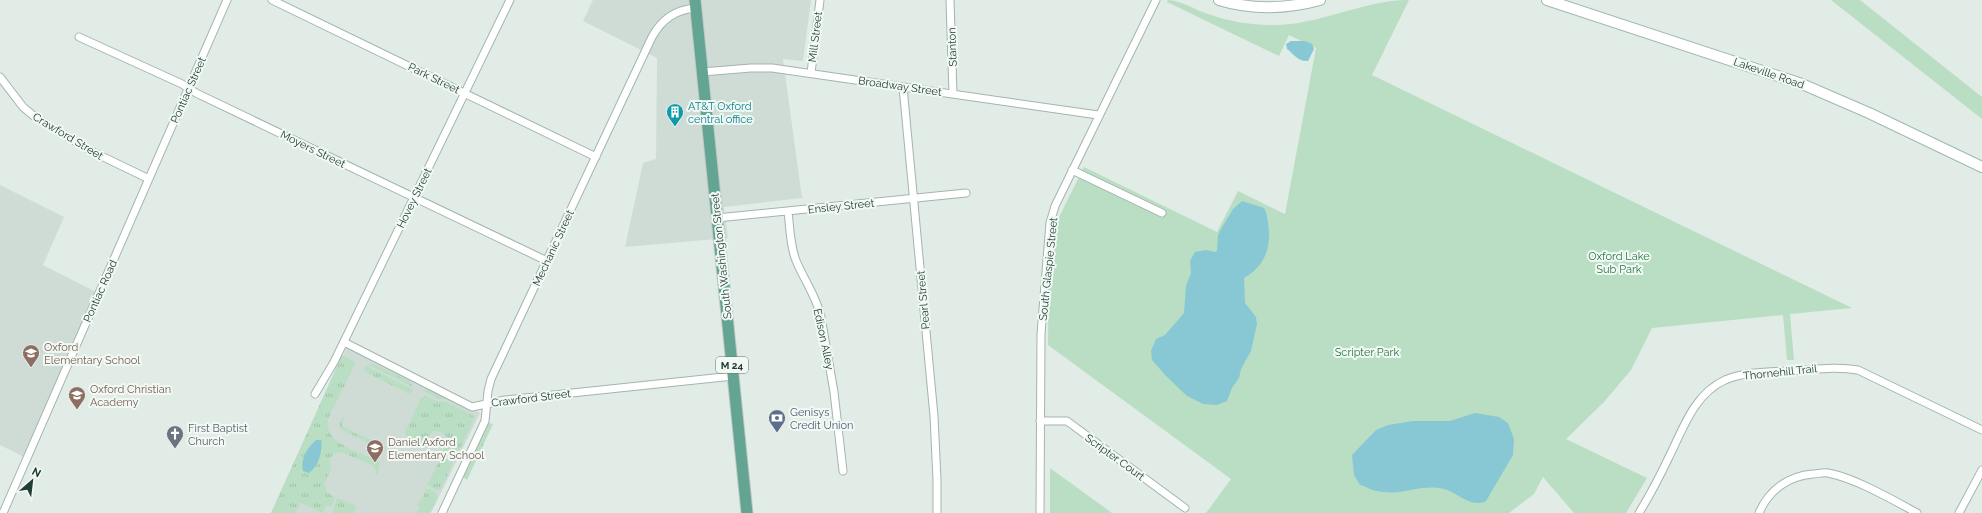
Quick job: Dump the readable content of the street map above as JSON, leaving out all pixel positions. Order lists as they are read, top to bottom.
{
  "streets": {
    "main road": ["Lakeville Road", "South Washington Street", "M 24"],
    "street": [
      "Mill Street",
      "Stanton",
      "Park Street",
      "Broadway Street",
      "Pontiac Street",
      "Crawford Street",
      "Moyers Street",
      "Hovey Street",
      "Ensley Street",
      "Mechanic Street",
      "South Glaspie Street",
      "Pontiac Road",
      "Pearl Street",
      "Edison Alley",
      "Thornehill Trail",
      "Scripter Court"
    ]
  },
  "crossings": [
    ["Mill Street", "Broadway Street"],
    ["Stanton", "Broadway Street"],
    ["Park Street", "Hovey Street"],
    ["Park Street", "Mechanic Street"],
    ["Broadway Street", "South Washington Street"],
    ["Broadway Street", "South Glaspie Street"],
    ["Broadway Street", "Pearl Street"],
    ["Pontiac Street", "Crawford Street"],
    ["Pontiac Street", "Moyers Street"],
    ["Pontiac Street", "Pontiac Road"],
    ["Crawford Street", "Hovey Street"],
    ["Crawford Street", "Mechanic Street"],
    ["Crawford Street", "South Washington Street"],
    ["Crawford Street", "Pontiac Road"],
    ["Moyers Street", "Hovey Street"],
    ["Moyers Street", "Mechanic Street"],
    ["Ensley Street", "South Washington Street"],
    ["Ensley Street", "Pearl Street"],
    ["Ensley Street", "Edison Alley"],
    ["Mechanic Street", "South Washington Street"],
    ["South Glaspie Street", "Scripter Court"]
  ],
  "parks": ["Oxford Lake Sub Park", "Scripter Park"],
  "places": {
    "building": ["AT&T Oxford central office"],
    "school or university": ["Oxford Elementary School", "Oxford Christian Academy", "Daniel Axford Elementary School"],
    "bank": ["Genisys Credit Union"],
    "church": ["First Baptist Church"]
  },
  "north": "top right"
}
